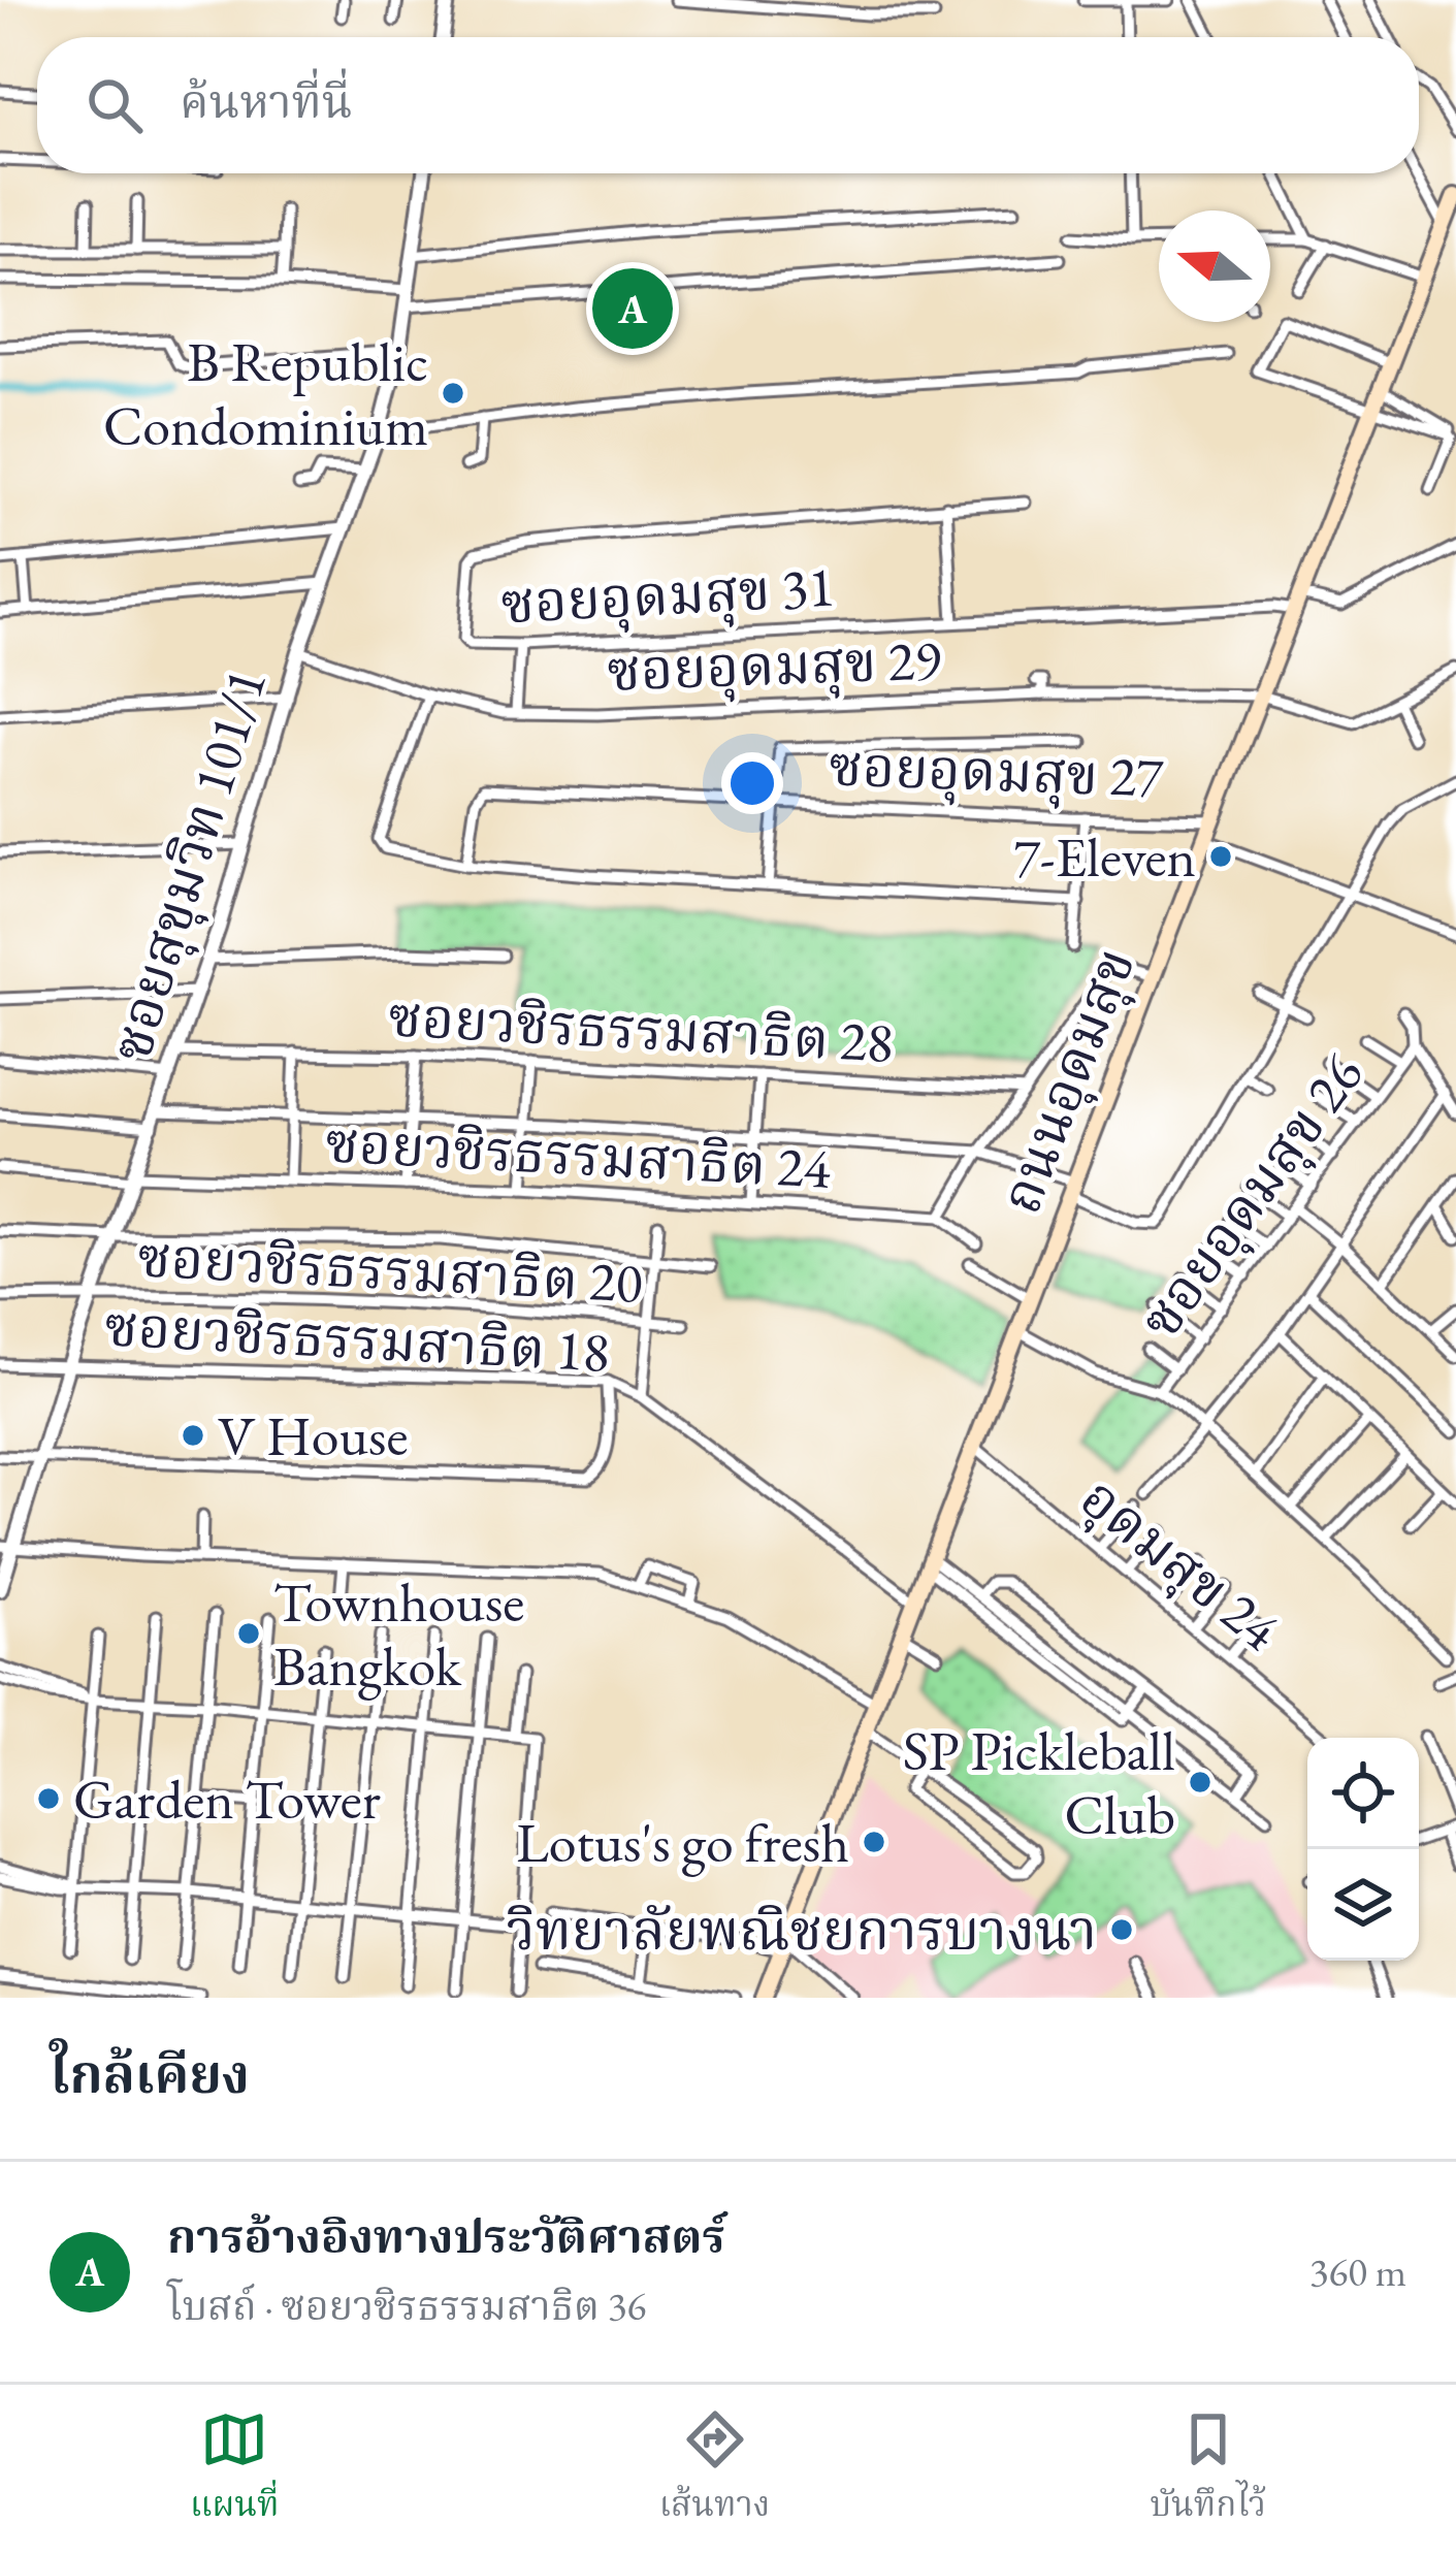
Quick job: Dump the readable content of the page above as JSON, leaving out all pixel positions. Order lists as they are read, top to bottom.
{
  "streets": {
    "main road": ["ถนนอุดมสุข"],
    "street": [
      "ซอยอุดมสุข 31",
      "ซอยอุดมสุข 29",
      "ซอยอุดมสุข 27",
      "ซอยสุขุมวิท 101/1",
      "ซอยวชิรธรรมสาธิต 28",
      "ซอยวชิรธรรมสาธิต 24",
      "ซอยอุดมสุข 26",
      "ซอยวชิรธรรมสาธิต 20",
      "ซอยวชิรธรรมสาธิต 18",
      "อุดมสุข 24"
    ]
  },
  "crossings": [
    ["ซอยอุดมสุข 31", "ถนนอุดมสุข"],
    ["ซอยอุดมสุข 29", "ซอยสุขุมวิท 101/1"],
    ["ซอยอุดมสุข 29", "ถนนอุดมสุข"],
    ["ซอยอุดมสุข 27", "ถนนอุดมสุข"],
    ["ซอยสุขุมวิท 101/1", "ซอยวชิรธรรมสาธิต 28"],
    ["ซอยสุขุมวิท 101/1", "ซอยวชิรธรรมสาธิต 24"],
    ["ซอยสุขุมวิท 101/1", "ซอยวชิรธรรมสาธิต 20"],
    ["ซอยสุขุมวิท 101/1", "ซอยวชิรธรรมสาธิต 18"],
    ["ถนนอุดมสุข", "ซอยอุดมสุข 26"],
    ["ถนนอุดมสุข", "ซอยวชิรธรรมสาธิต 18"],
    ["ถนนอุดมสุข", "อุดมสุข 24"]
  ],
  "places": [
    "B Republic Condominium",
    "7-Eleven",
    "V House",
    "Townhouse Bangkok",
    "SP Pickleball Club",
    "Garden Tower",
    "Lotus's go fresh",
    "วิทยาลัยพณิชยการบางนา"
  ],
  "north": "left",
  "page": {
    "search": "ค้นหาที่นี่",
    "pins": "A",
    "heading": "ใกล้เคียง",
    "list": [
      {
        "mark": "A",
        "name": "การอ้างอิงทางประวัติศาสตร์",
        "note": "โบสถ์ · ซอยวชิรธรรมสาธิต 36",
        "value": "360 m"
      }
    ],
    "nav": ["แผนที่", "เส้นทาง", "บันทึกไว้"]
  }
}
